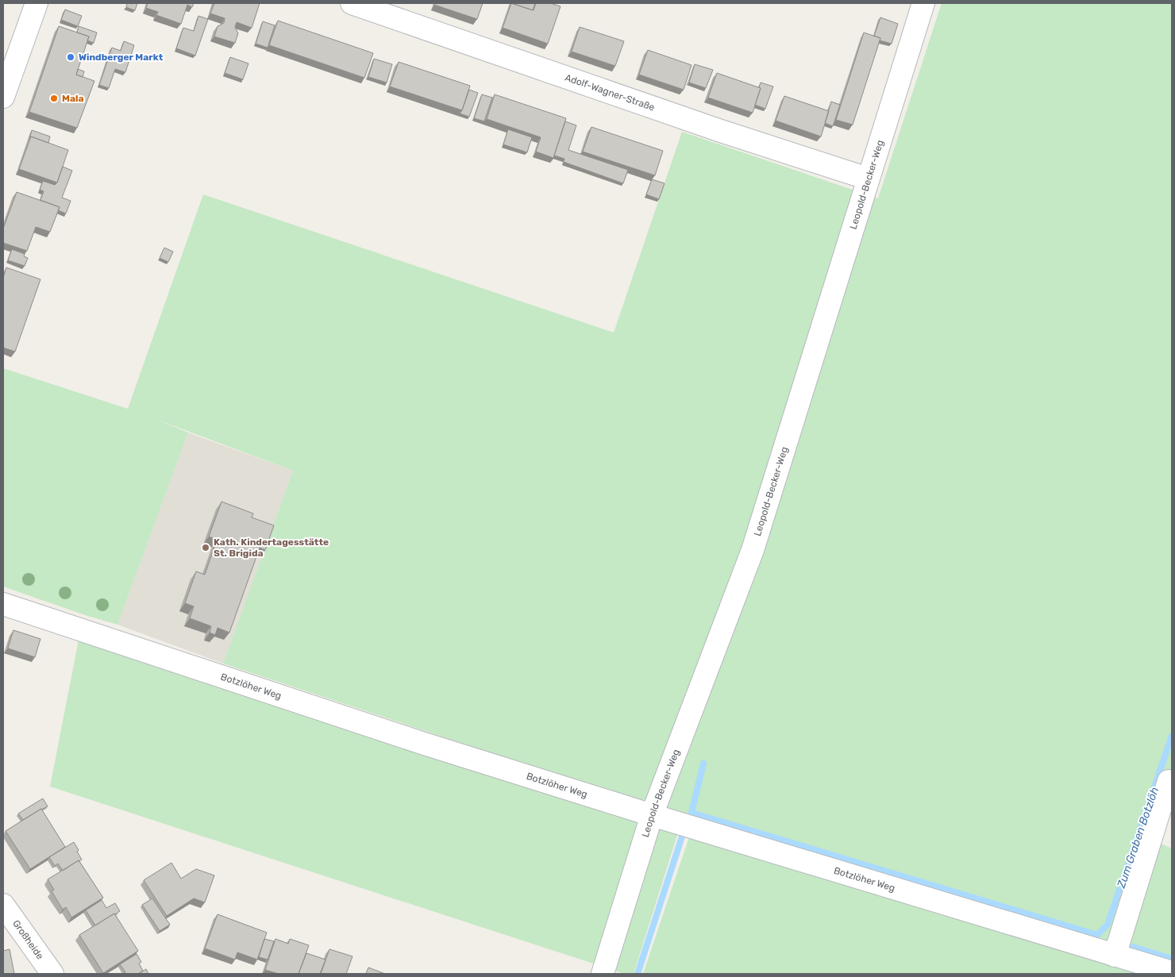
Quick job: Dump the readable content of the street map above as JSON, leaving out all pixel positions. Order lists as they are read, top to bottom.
{
  "streets": {
    "street": [
      "Adolf-Wagner-Straße",
      "Leopold-Becker-Weg",
      "Botzlöher Weg",
      "Großheide"
    ]
  },
  "crossings": [
    ["Adolf-Wagner-Straße", "Leopold-Becker-Weg"],
    ["Leopold-Becker-Weg", "Botzlöher Weg"]
  ],
  "water": ["Zum Graben Botzlöh"],
  "places": ["Windberger Markt", "Mala", "Kath. Kindertagesstätte St. Brigida"]
}
